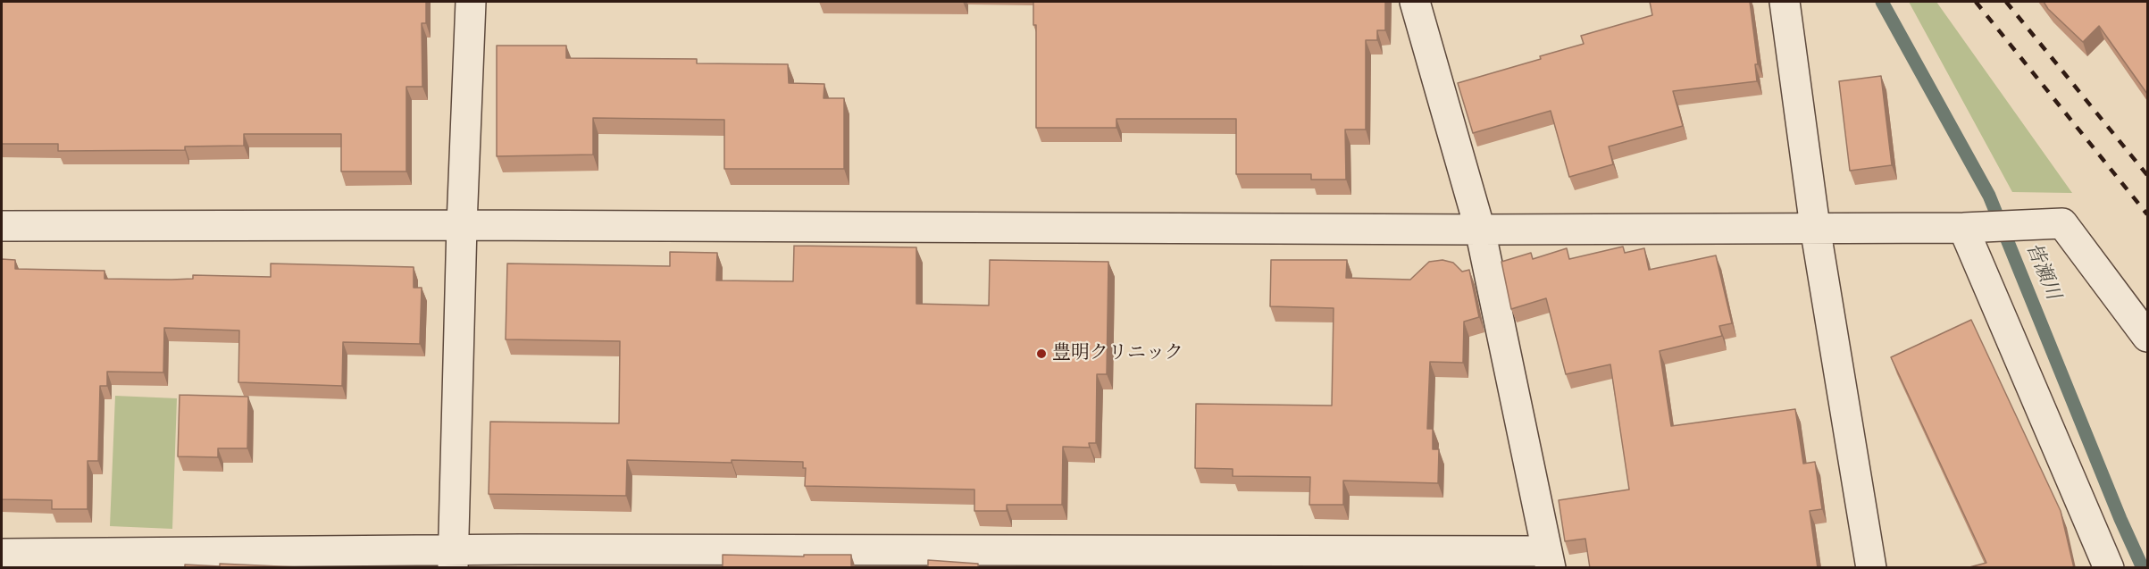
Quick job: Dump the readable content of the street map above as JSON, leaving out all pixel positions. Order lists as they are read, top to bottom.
{
  "water": ["皆瀬川"],
  "places": ["豊明クリニック"]
}
